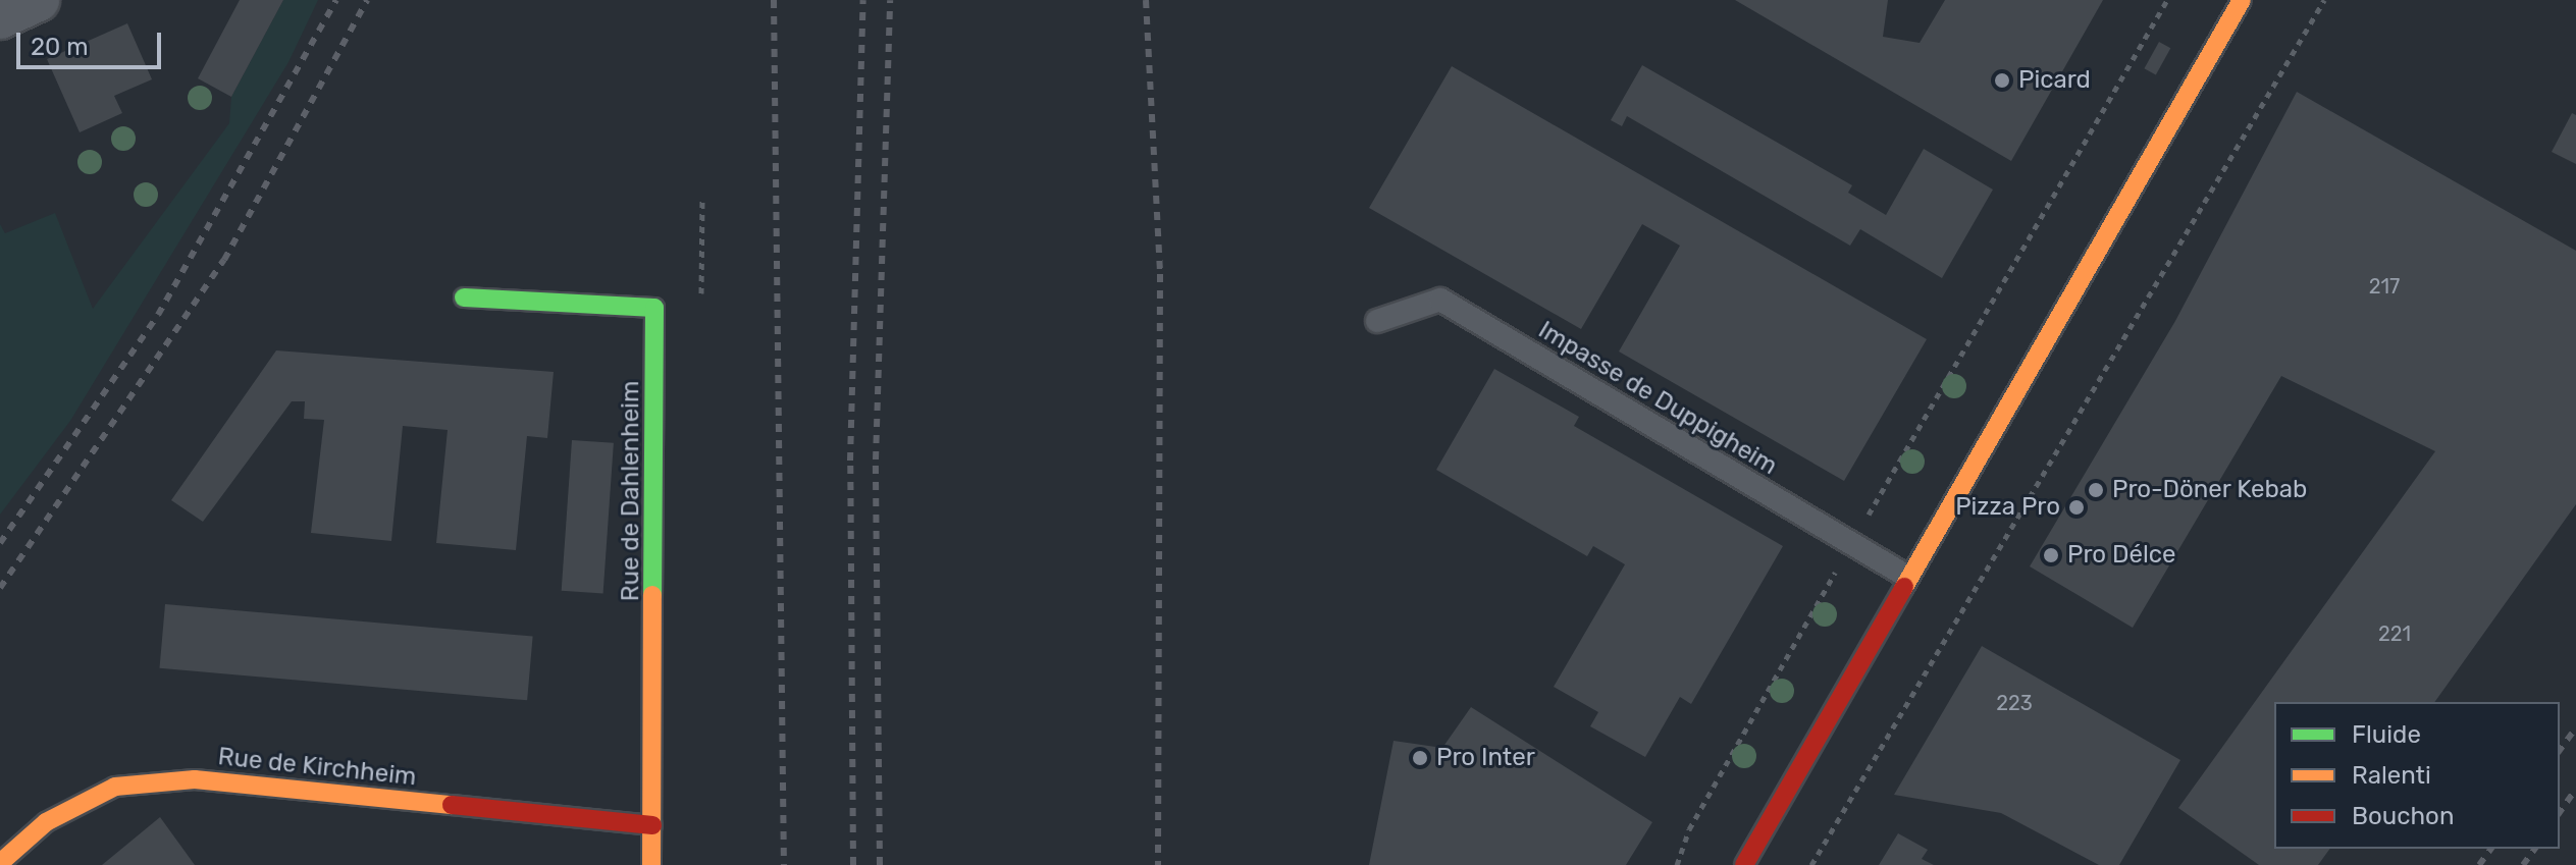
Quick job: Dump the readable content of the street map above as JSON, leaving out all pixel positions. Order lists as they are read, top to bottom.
{
  "streets": {
    "street": ["Rue de Dahlenheim", "Rue de Kirchheim"],
    "lane": ["Impasse de Duppigheim"]
  },
  "crossings": [
    ["Rue de Dahlenheim", "Rue de Kirchheim"]
  ],
  "places": [
    "Picard",
    "Pro-Döner Kebab",
    "Pizza Pro",
    "Pro Délce",
    "Pro Inter"
  ],
  "house_numbers": ["217", "221", "223"],
  "legend": ["Fluide", "Ralenti", "Bouchon"],
  "scale_bar": "20 m"
}
